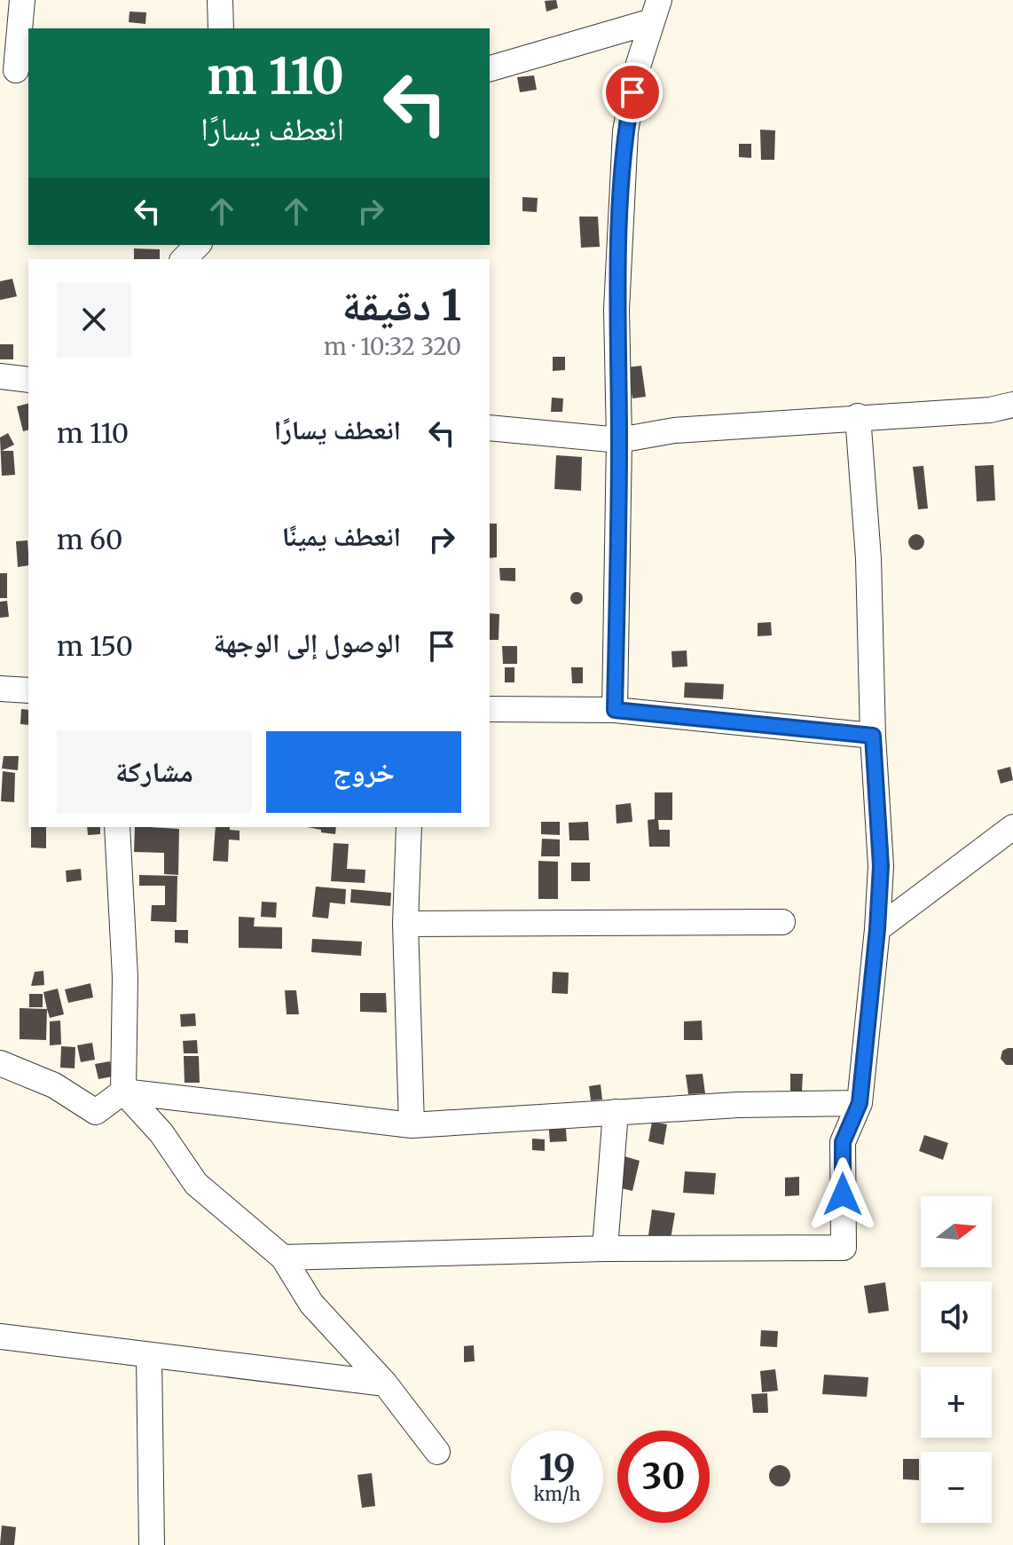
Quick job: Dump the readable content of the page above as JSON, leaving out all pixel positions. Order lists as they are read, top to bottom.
{
  "north": "right",
  "page": {
    "turn": ["110 m", "انعطف يسارًا"],
    "heading": ["1 دقيقة", "320 m · 10:32"],
    "list": [
      {
        "name": "انعطف يسارًا",
        "value": "110 m"
      },
      {
        "name": "انعطف يمينًا",
        "value": "60 m"
      },
      {
        "name": "الوصول إلى الوجهة",
        "value": "150 m"
      }
    ],
    "buttons": ["خروج", "مشاركة"],
    "map_buttons": ["+", "−"],
    "speed": "19 km/h",
    "limit": "30"
  }
}
